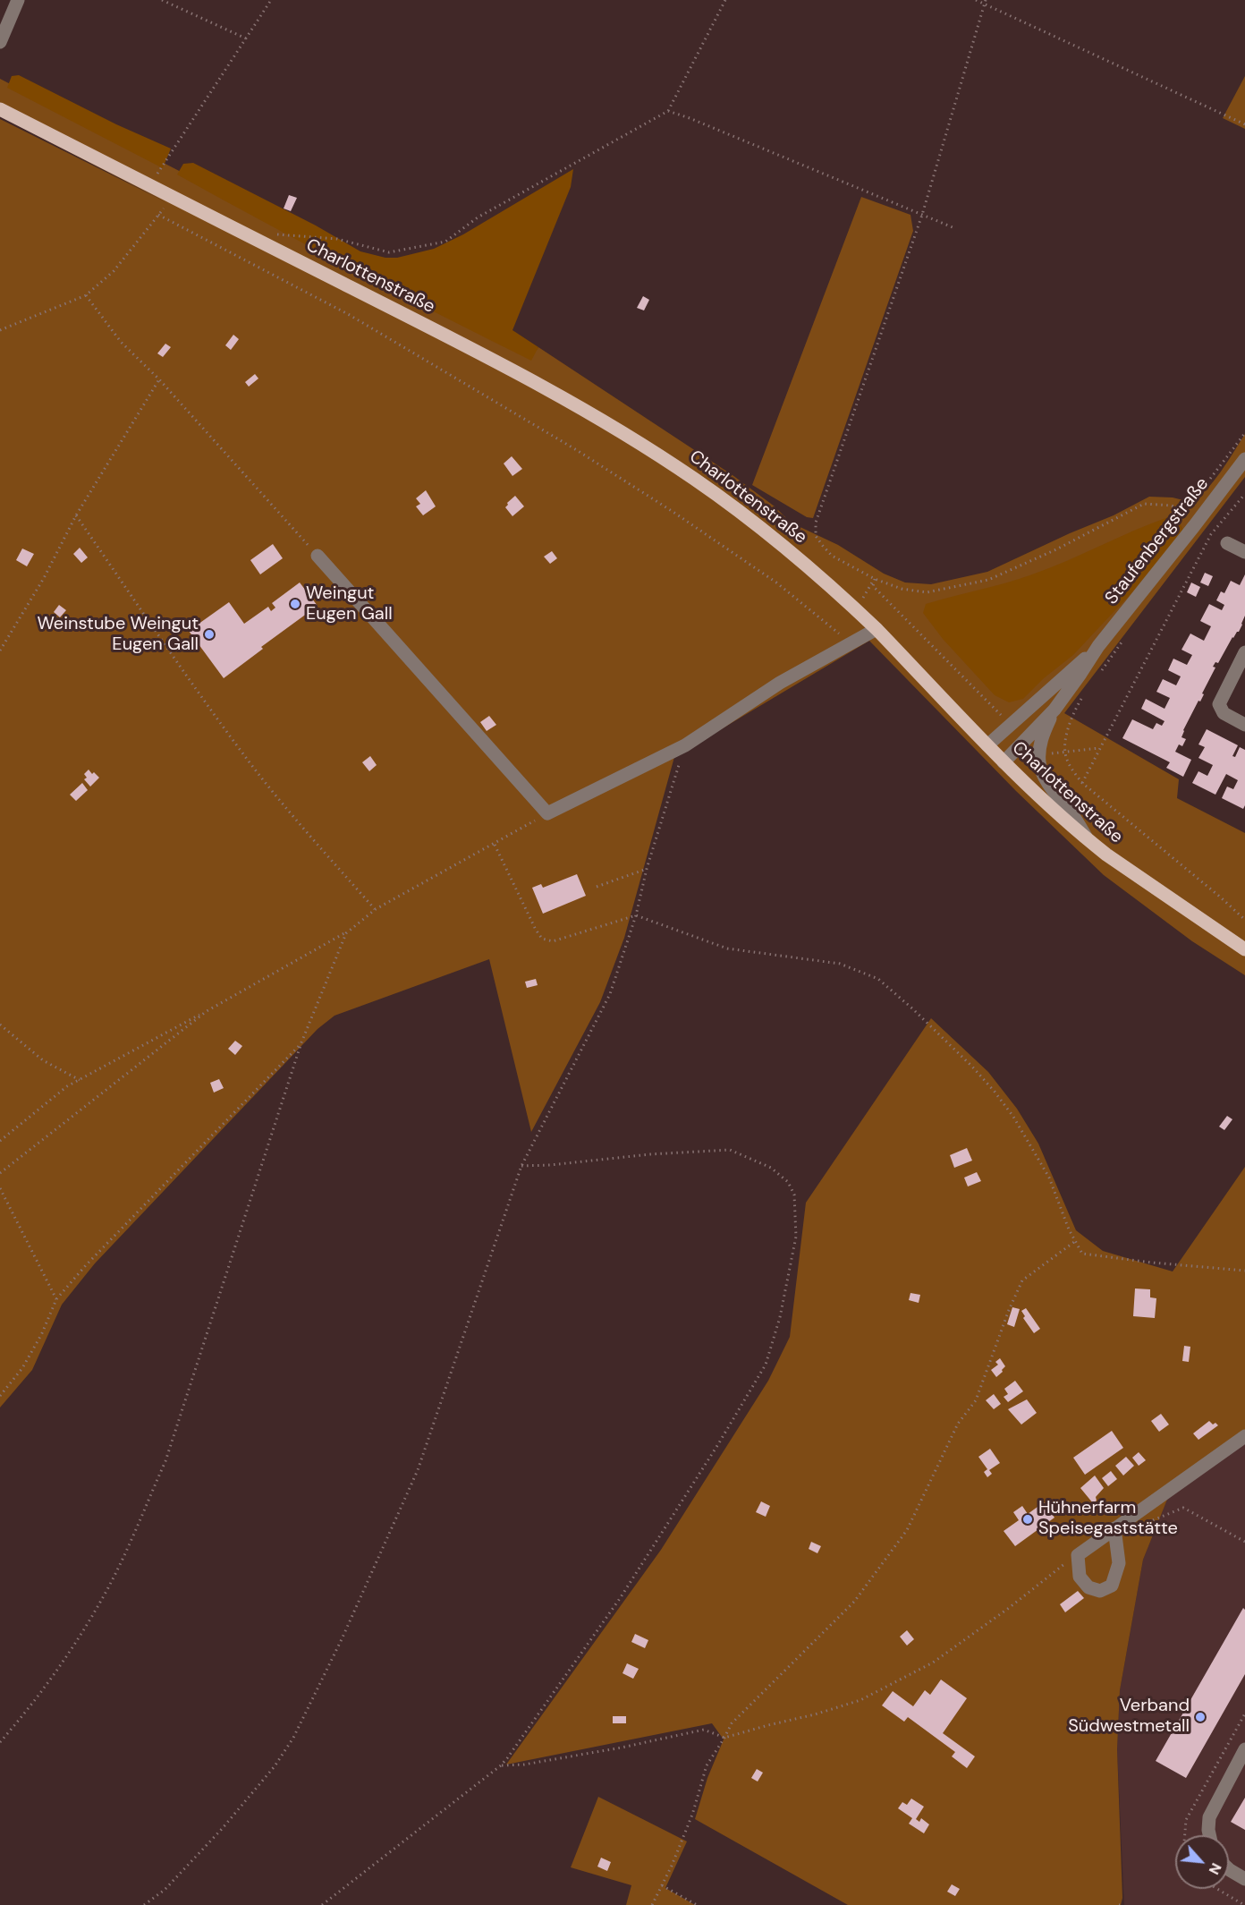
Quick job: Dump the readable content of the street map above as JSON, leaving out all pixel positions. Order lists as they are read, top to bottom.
{
  "streets": {
    "main road": ["Charlottenstraße"],
    "street": ["Staufenbergstraße"]
  },
  "crossings": [
    ["Charlottenstraße", "Staufenbergstraße"]
  ],
  "places": [
    "Weingut Eugen Gall",
    "Weinstube Weingut Eugen Gall",
    "Hühnerfarm Speisegaststätte",
    "Verband Südwestmetall"
  ],
  "north": "bottom right"
}
